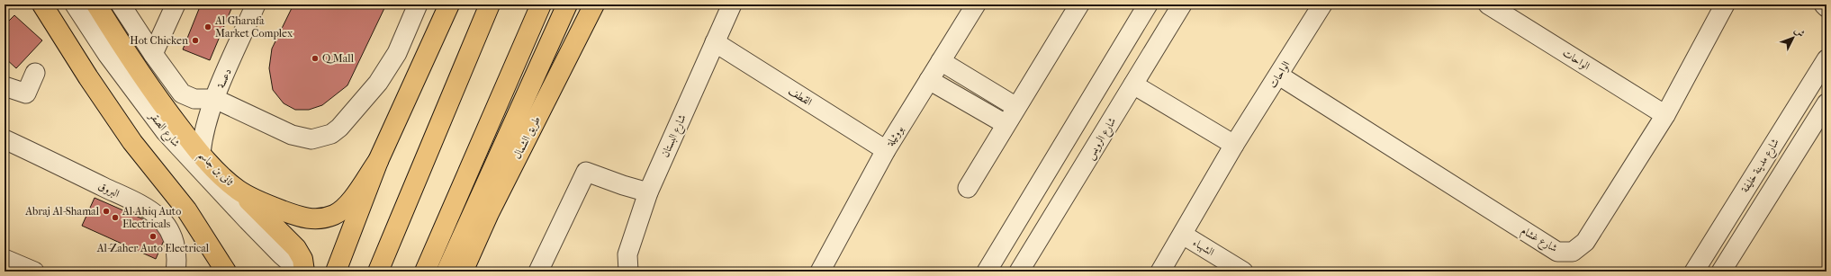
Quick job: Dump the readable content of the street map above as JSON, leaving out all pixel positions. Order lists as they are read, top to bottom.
{
  "streets": {
    "main road": ["طريق الشمال", "ثانى بن جاسم"],
    "street": [
      "الواحات",
      "دعسة",
      "القطف",
      "شارع الصقر",
      "شارع البستان",
      "بووثيلة",
      "شارع الرويس",
      "شارع مدينة خليفة",
      "البروق",
      "شارع غشام",
      "الشهباء"
    ]
  },
  "crossings": [
    ["الواحات", "شارع غشام"],
    ["الواحات", "الشهباء"],
    ["دعسة", "ثانى بن جاسم"],
    ["القطف", "شارع البستان"],
    ["القطف", "بووثيلة"]
  ],
  "places": [
    "Al Gharafa Market Complex",
    "Hot Chicken",
    "Q Mall",
    "Abraj Al-Shamal",
    "Al Ahiq Auto Electricals",
    "Al-Zaher Auto Electrical"
  ],
  "north": "top right"
}
